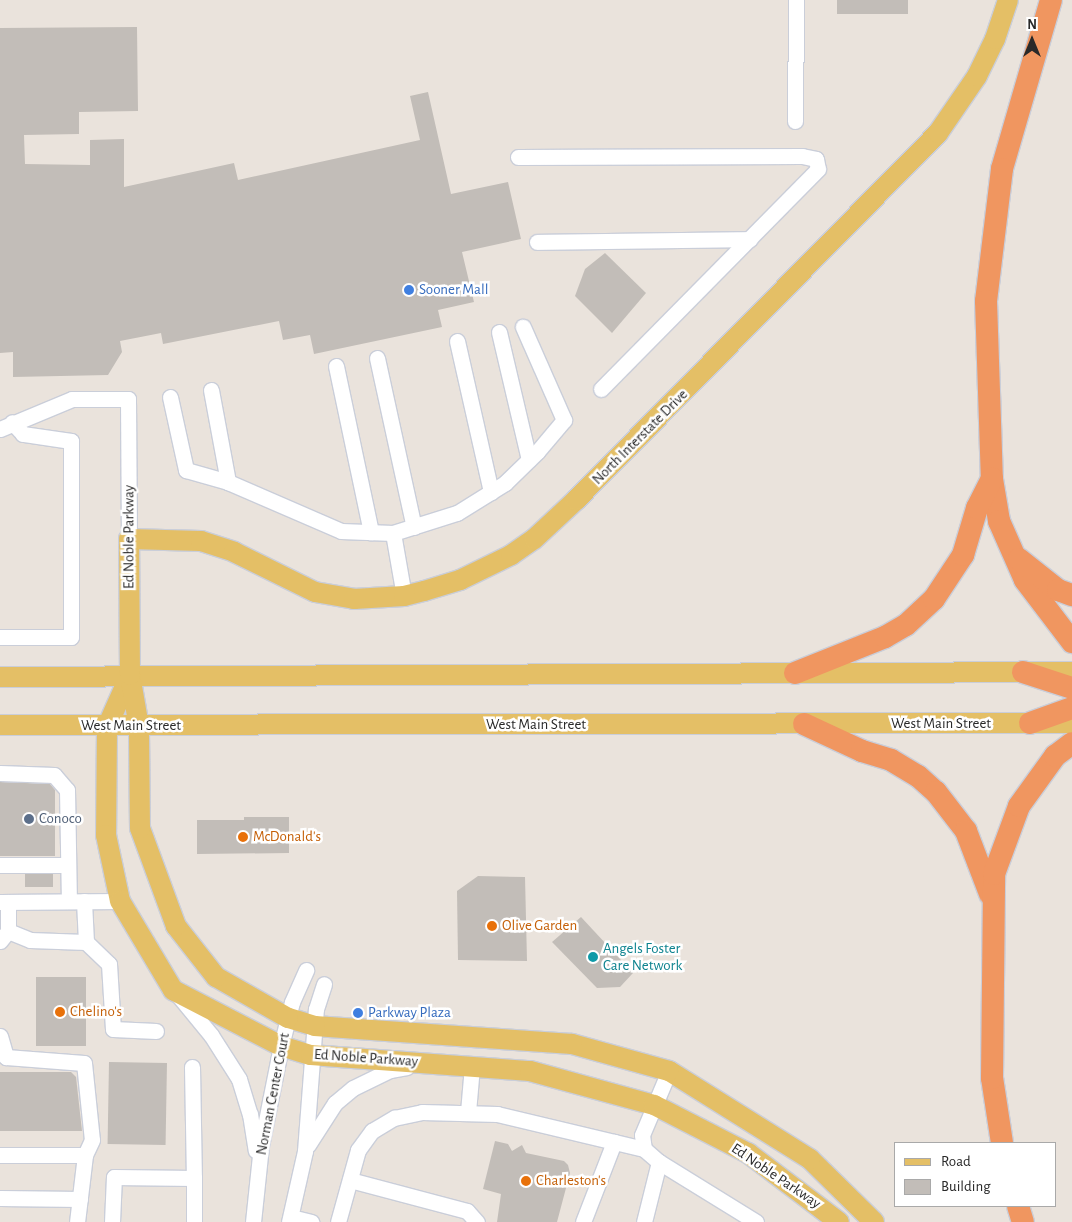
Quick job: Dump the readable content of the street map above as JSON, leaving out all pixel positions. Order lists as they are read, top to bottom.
{
  "streets": {
    "main road": ["North Interstate Drive", "Ed Noble Parkway", "West Main Street"],
    "street": ["Norman Center Court"]
  },
  "crossings": [
    ["North Interstate Drive", "Ed Noble Parkway"],
    ["Ed Noble Parkway", "West Main Street"],
    ["Ed Noble Parkway", "Norman Center Court"]
  ],
  "places": [
    "Sooner Mall",
    "Conoco",
    "McDonald's",
    "Olive Garden",
    "Angels Foster Care Network",
    "Chelino's",
    "Parkway Plaza",
    "Charleston's"
  ],
  "legend": ["Road", "Building"],
  "north": "top"
}
